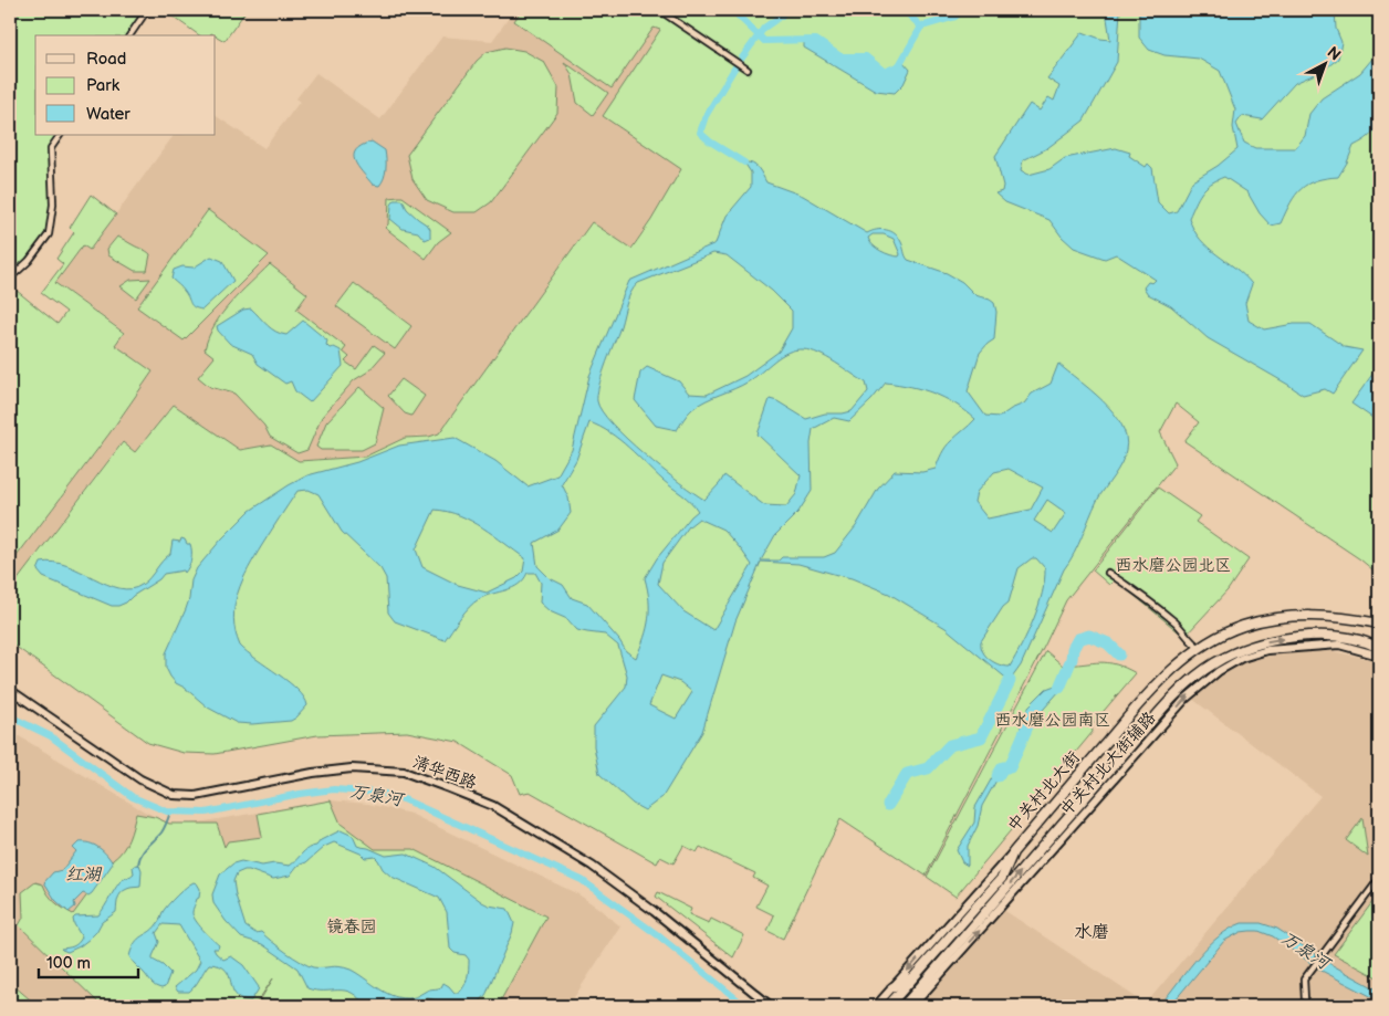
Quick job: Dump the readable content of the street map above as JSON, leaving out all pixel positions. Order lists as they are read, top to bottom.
{
  "streets": {
    "main road": ["中关村北大街辅路", "清华西路", "中关村北大街"]
  },
  "districts": ["水磨"],
  "water": ["万泉河", "红湖"],
  "parks": ["西水磨公园北区", "西水磨公园南区", "镜春园"],
  "legend": ["Road", "Park", "Water"],
  "scale_bar": "100 m",
  "north": "top right"
}
